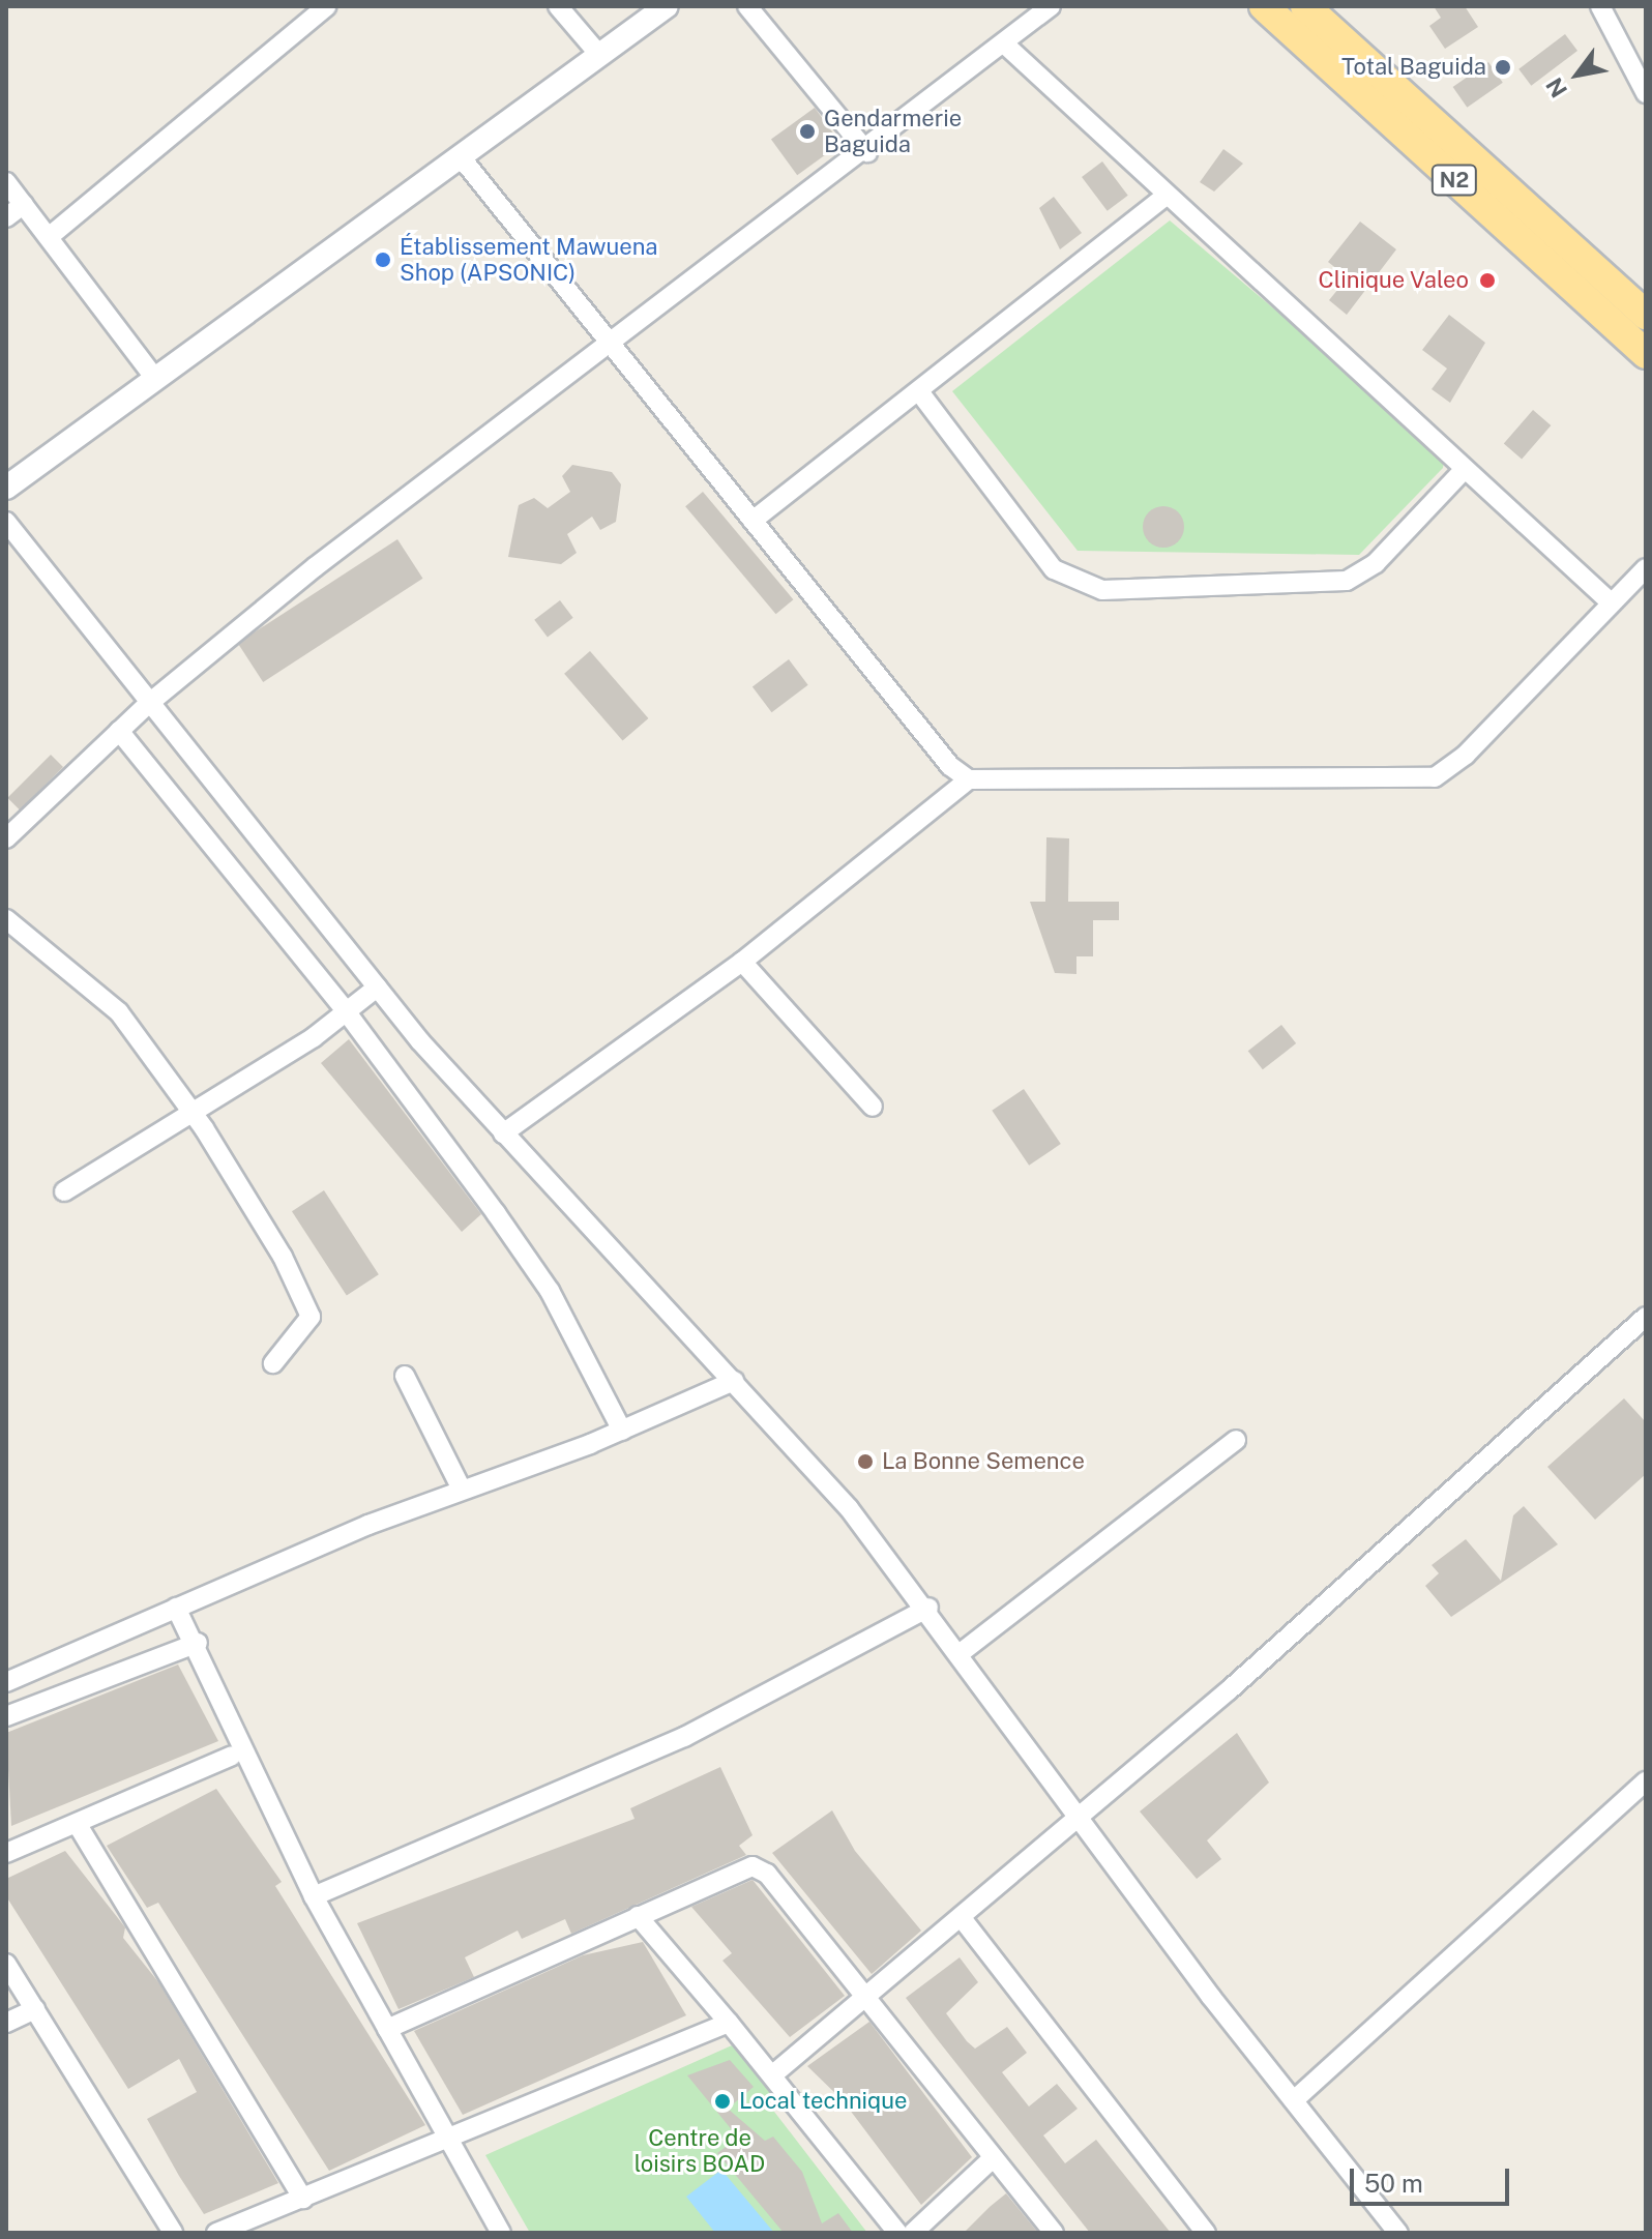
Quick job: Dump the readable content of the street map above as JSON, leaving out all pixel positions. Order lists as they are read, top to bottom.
{
  "streets": {
    "highway": ["N2"]
  },
  "parks": ["Centre de loisirs BOAD"],
  "places": [
    "Total Baguida",
    "Gendarmerie Baguida",
    "Établissement Mawuena Shop (APSONIC)",
    "Clinique Valeo",
    "La Bonne Semence",
    "Local technique"
  ],
  "scale_bar": "50 m",
  "north": "bottom left"
}
